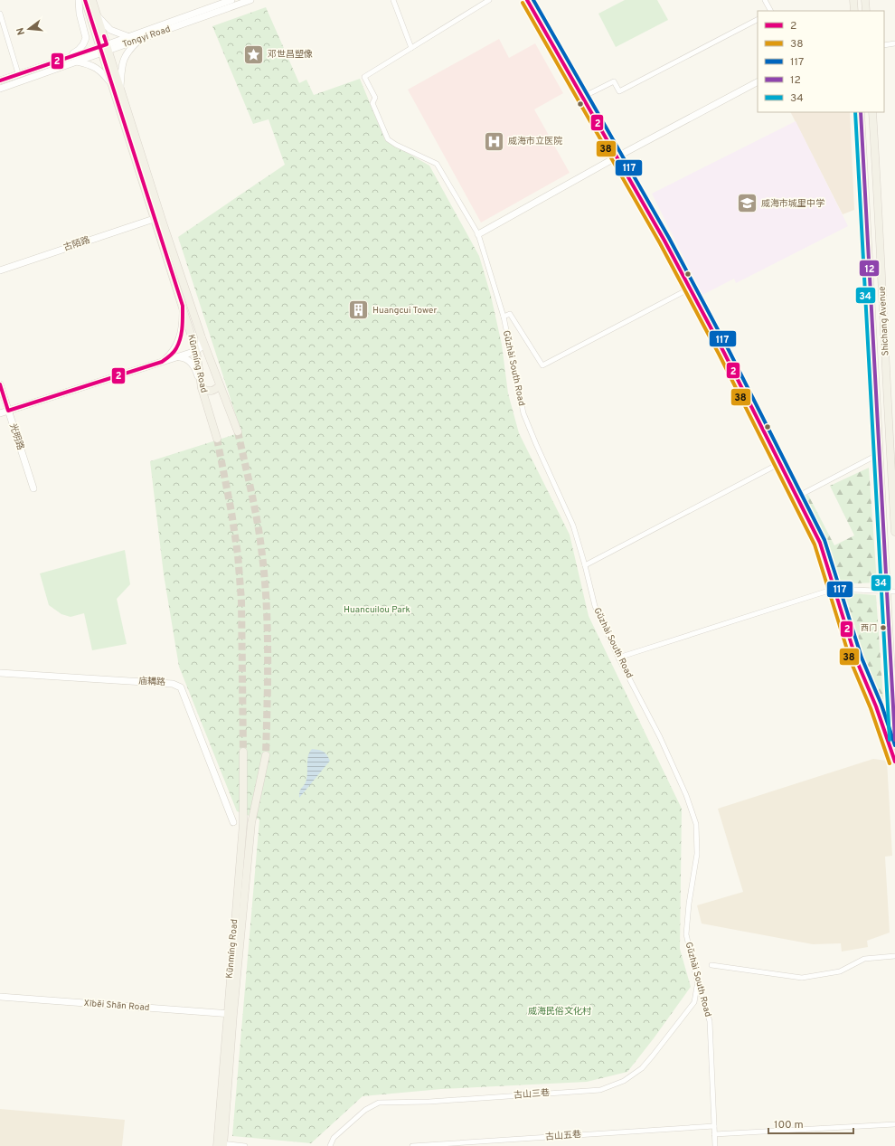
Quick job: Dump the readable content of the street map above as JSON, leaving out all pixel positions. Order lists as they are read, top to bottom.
{
  "streets": {
    "main road": ["Shichang Avenue", "Kūnmíng Road"],
    "street": [
      "Tongyi Road",
      "古陌路",
      "Gǔzhài South Road",
      "光明路",
      "庙耩路",
      "Xīběi Shān Road",
      "古山三巷",
      "古山五巷"
    ]
  },
  "crossings": [
    ["Tongyi Road", "Kūnmíng Road"],
    ["古陌路", "Kūnmíng Road"],
    ["Kūnmíng Road", "Xīběi Shān Road"],
    ["Gǔzhài South Road", "古山三巷"],
    ["Gǔzhài South Road", "古山五巷"]
  ],
  "parks": ["Huancuilou Park", "威海民俗文化村"],
  "places": {
    "place": ["邓世昌塑像"],
    "hospital": ["威海市立医院"],
    "school or university": ["威海市城里中学"],
    "building": ["Huangcui Tower"],
    "other": ["西门"]
  },
  "lines": [
    "transit line 2",
    "transit line 117",
    "transit line 38",
    "transit line 12",
    "transit line 34"
  ],
  "legend": [
    "2",
    "38",
    "117",
    "12",
    "34"
  ],
  "scale_bar": "100 m",
  "north": "left"
}
